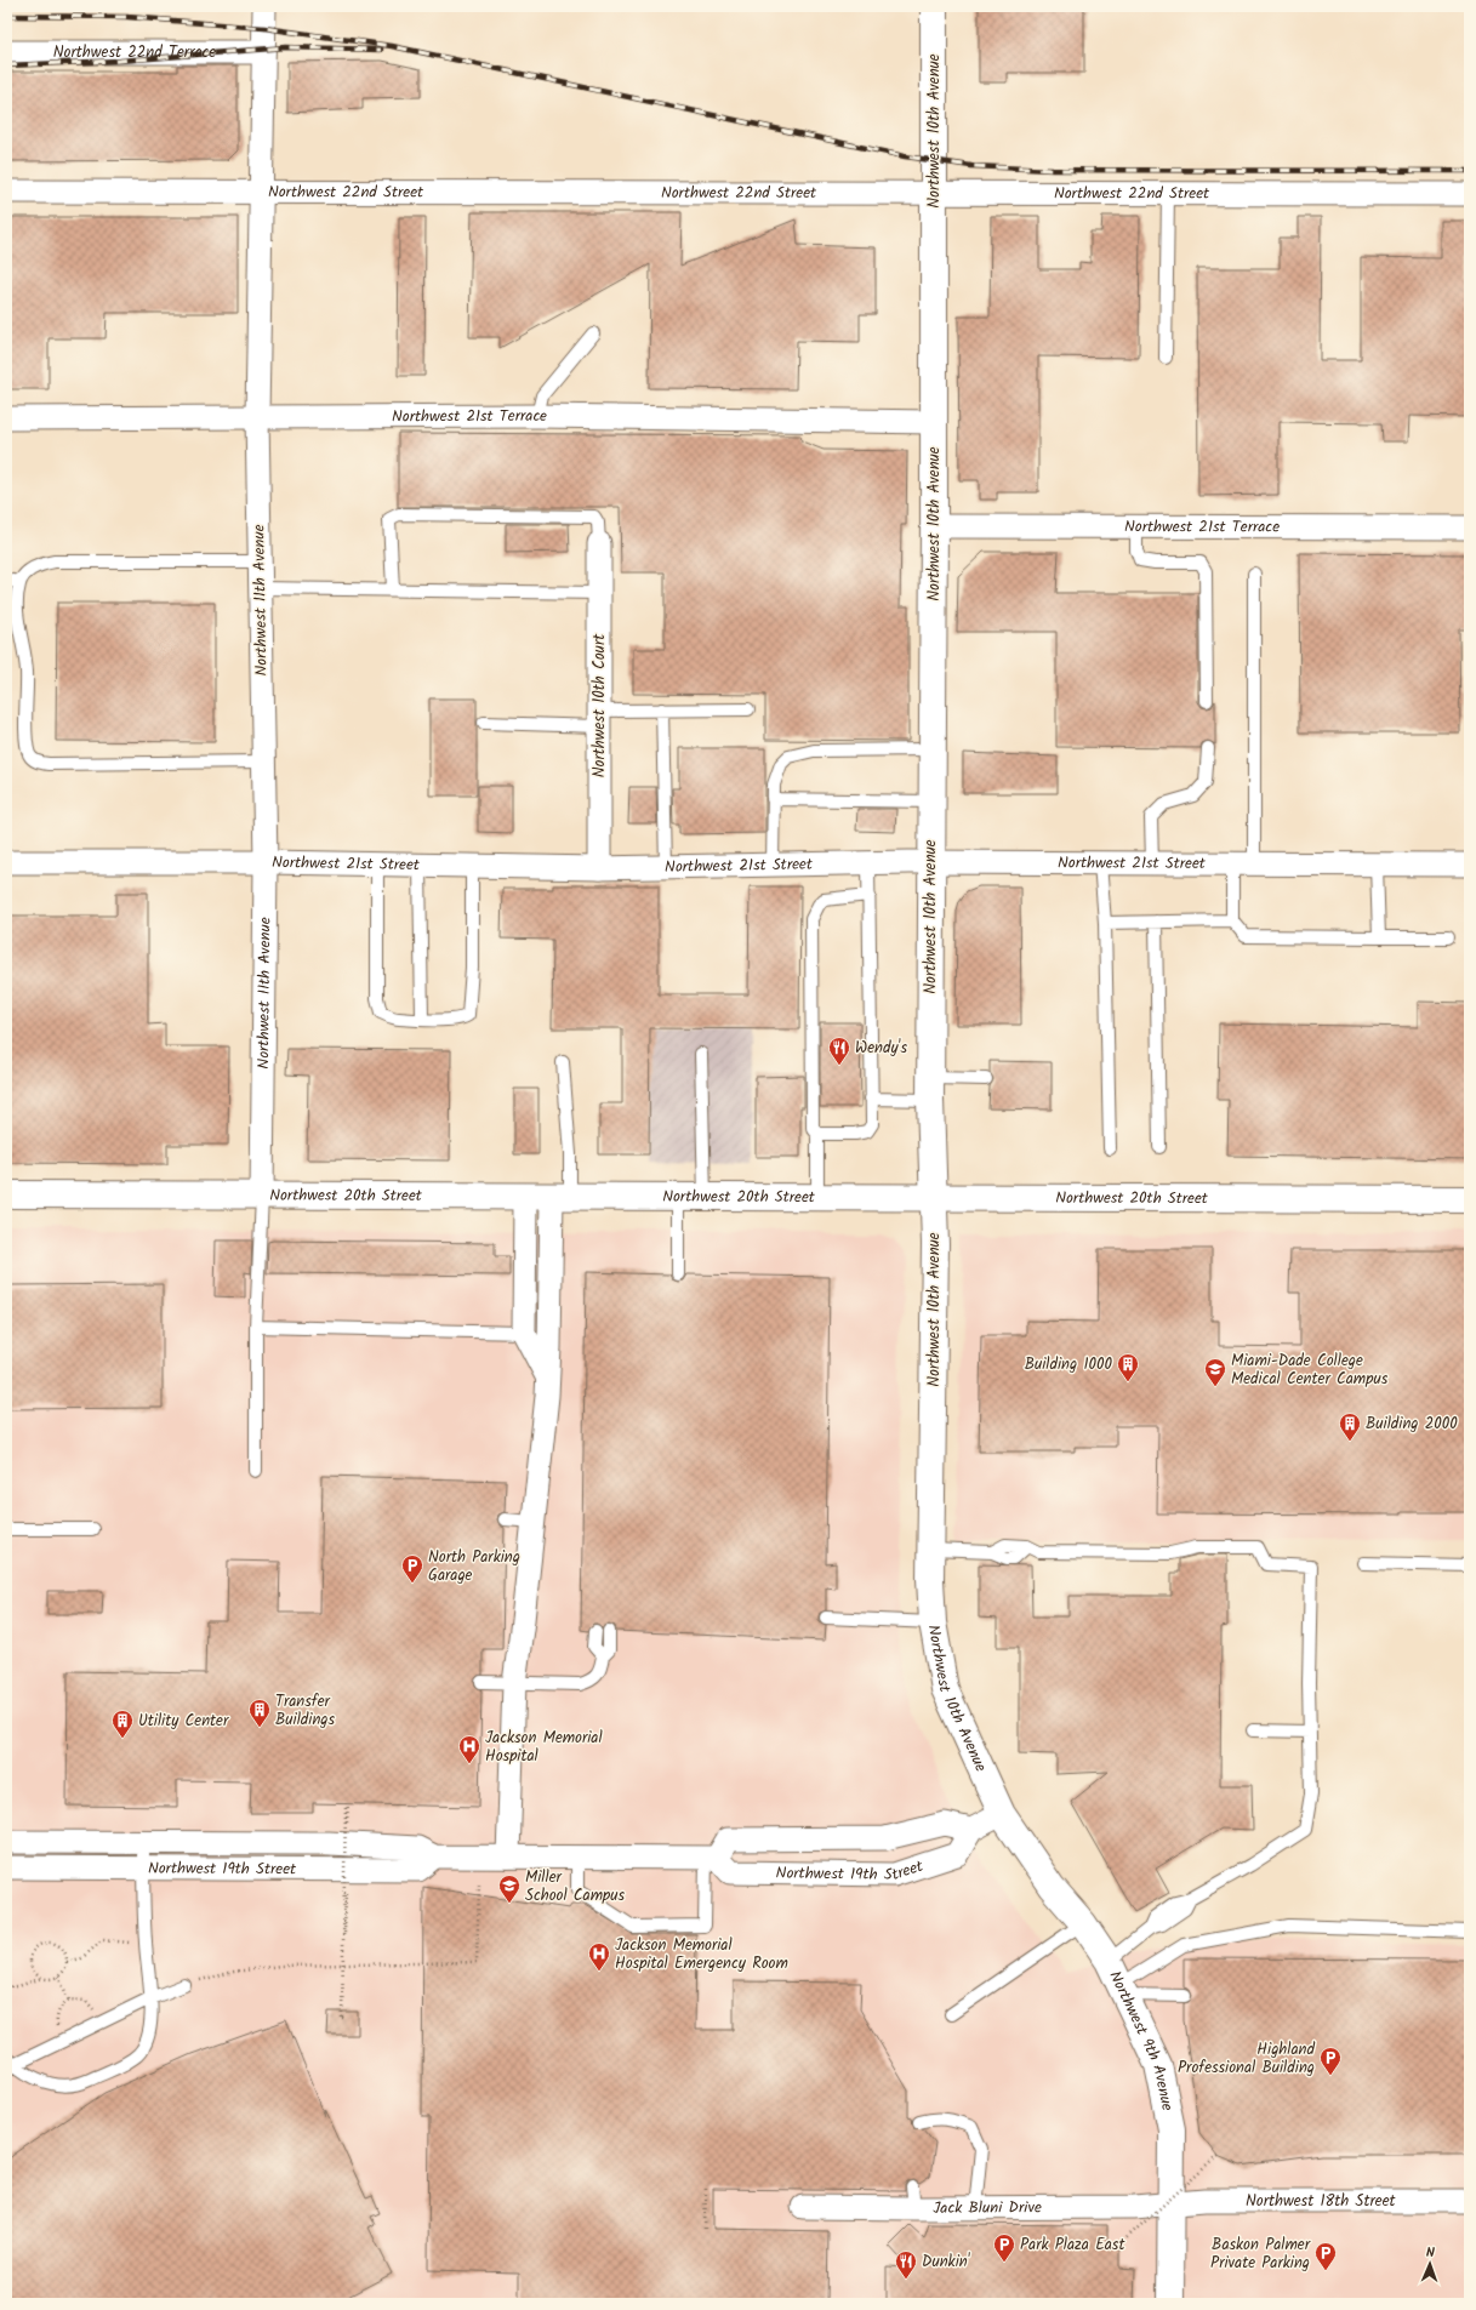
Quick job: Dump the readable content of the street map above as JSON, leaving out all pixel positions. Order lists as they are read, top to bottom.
{
  "streets": {
    "street": [
      "Northwest 22nd Terrace",
      "Northwest 10th Avenue",
      "Northwest 22nd Street",
      "Northwest 21st Terrace",
      "Northwest 11th Avenue",
      "Northwest 10th Court",
      "Northwest 21st Street",
      "Northwest 20th Street",
      "Northwest 19th Street",
      "Northwest 9th Avenue",
      "Northwest 18th Street",
      "Jack Bluni Drive"
    ]
  },
  "crossings": [
    ["Northwest 22nd Terrace", "Northwest 11th Avenue"],
    ["Northwest 10th Avenue", "Northwest 22nd Street"],
    ["Northwest 10th Avenue", "Northwest 21st Terrace"],
    ["Northwest 10th Avenue", "Northwest 21st Street"],
    ["Northwest 10th Avenue", "Northwest 20th Street"],
    ["Northwest 10th Avenue", "Northwest 9th Avenue"],
    ["Northwest 22nd Street", "Northwest 11th Avenue"],
    ["Northwest 21st Terrace", "Northwest 11th Avenue"],
    ["Northwest 11th Avenue", "Northwest 21st Street"],
    ["Northwest 11th Avenue", "Northwest 20th Street"],
    ["Northwest 10th Court", "Northwest 21st Street"],
    ["Northwest 9th Avenue", "Northwest 18th Street"],
    ["Northwest 9th Avenue", "Jack Bluni Drive"],
    ["Northwest 18th Street", "Jack Bluni Drive"]
  ],
  "places": {
    "restaurant": ["Wendy's", "Dunkin'"],
    "building": [
      "Building 1000",
      "Building 2000",
      "Transfer Buildings",
      "Utility Center"
    ],
    "school or university": ["Miami-Dade College Medical Center Campus", "Miller School Campus"],
    "parking": [
      "North Parking Garage",
      "Highland Professional Building",
      "Park Plaza East",
      "Baskon Palmer Private Parking"
    ],
    "hospital": ["Jackson Memorial Hospital", "Jackson Memorial Hospital Emergency Room"]
  },
  "north": "top"
}
